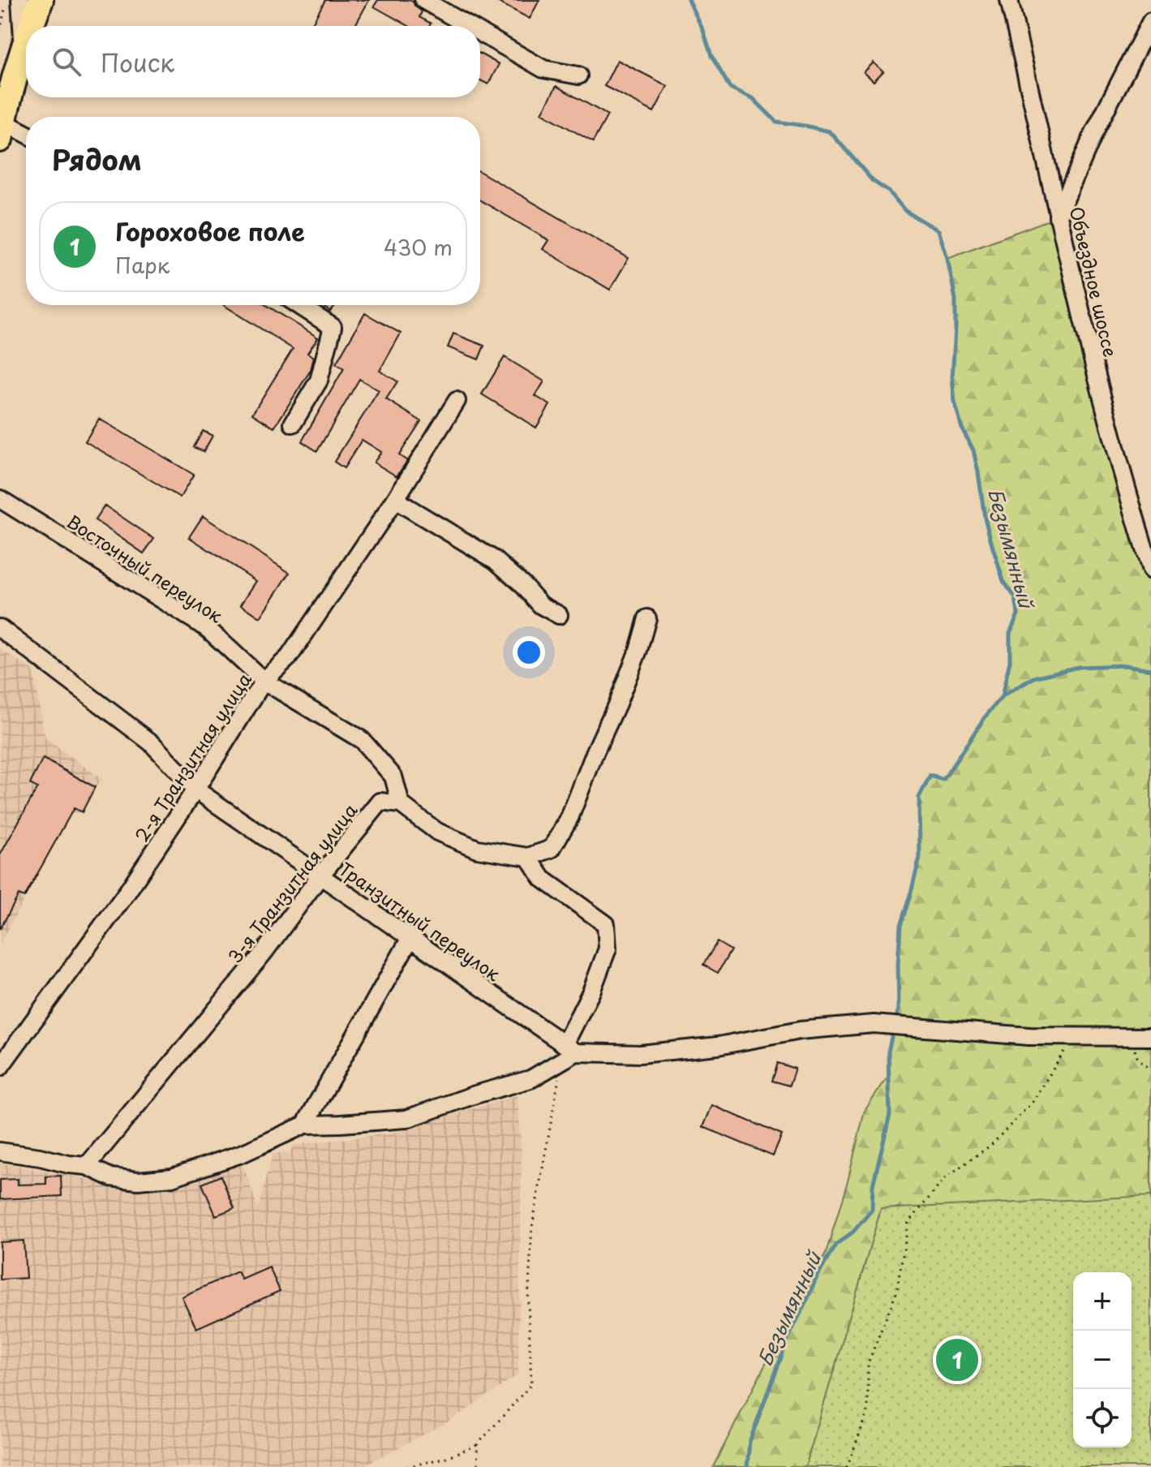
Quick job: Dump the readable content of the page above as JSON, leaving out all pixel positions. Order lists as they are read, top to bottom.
{
  "streets": {
    "street": [
      "Объездное шоссе",
      "Восточный переулок",
      "2-я Транзитная улица",
      "3-я Транзитная улица",
      "Транзитный переулок"
    ]
  },
  "crossings": [
    ["Восточный переулок", "2-я Транзитная улица"],
    ["Восточный переулок", "3-я Транзитная улица"],
    ["2-я Транзитная улица", "Транзитный переулок"],
    ["3-я Транзитная улица", "Транзитный переулок"]
  ],
  "water": ["Безымянный"],
  "page": {
    "search": "Поиск",
    "heading": "Рядом",
    "list": [
      {
        "mark": "1",
        "name": "Гороховое поле",
        "note": "Парк",
        "value": "430 m"
      }
    ],
    "map_buttons": ["+", "−"],
    "pins": "1"
  }
}
